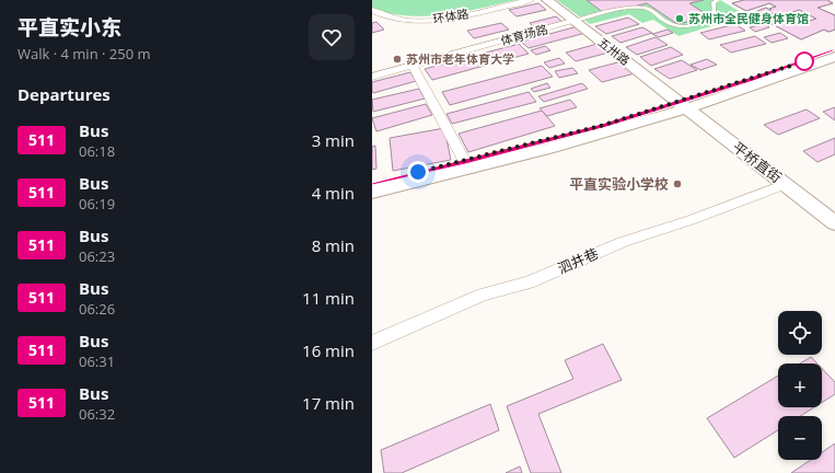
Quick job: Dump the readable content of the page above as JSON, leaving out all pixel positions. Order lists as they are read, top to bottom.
{
  "streets": {
    "main road": ["五卅路", "平桥直街"],
    "street": ["环体路", "体育场路", "泗井巷"]
  },
  "crossings": [
    ["体育场路", "五卅路"],
    ["五卅路", "平桥直街"],
    ["平桥直街", "泗井巷"]
  ],
  "places": ["苏州市全民健身体育馆", "苏州市老年体育大学", "平直实验小学校"],
  "lines": ["bus line 511"],
  "page": {
    "heading": [
      ["平直实小东", "Walk · 4 min · 250 m"],
      "Departures"
    ],
    "list": [
      {
        "mark": "511",
        "name": "Bus",
        "note": "06:18",
        "value": "3 min"
      },
      {
        "mark": "511",
        "name": "Bus",
        "note": "06:19",
        "value": "4 min"
      },
      {
        "mark": "511",
        "name": "Bus",
        "note": "06:23",
        "value": "8 min"
      },
      {
        "mark": "511",
        "name": "Bus",
        "note": "06:26",
        "value": "11 min"
      },
      {
        "mark": "511",
        "name": "Bus",
        "note": "06:31",
        "value": "16 min"
      },
      {
        "mark": "511",
        "name": "Bus",
        "note": "06:32",
        "value": "17 min"
      }
    ],
    "map_buttons": ["+", "−"]
  }
}
